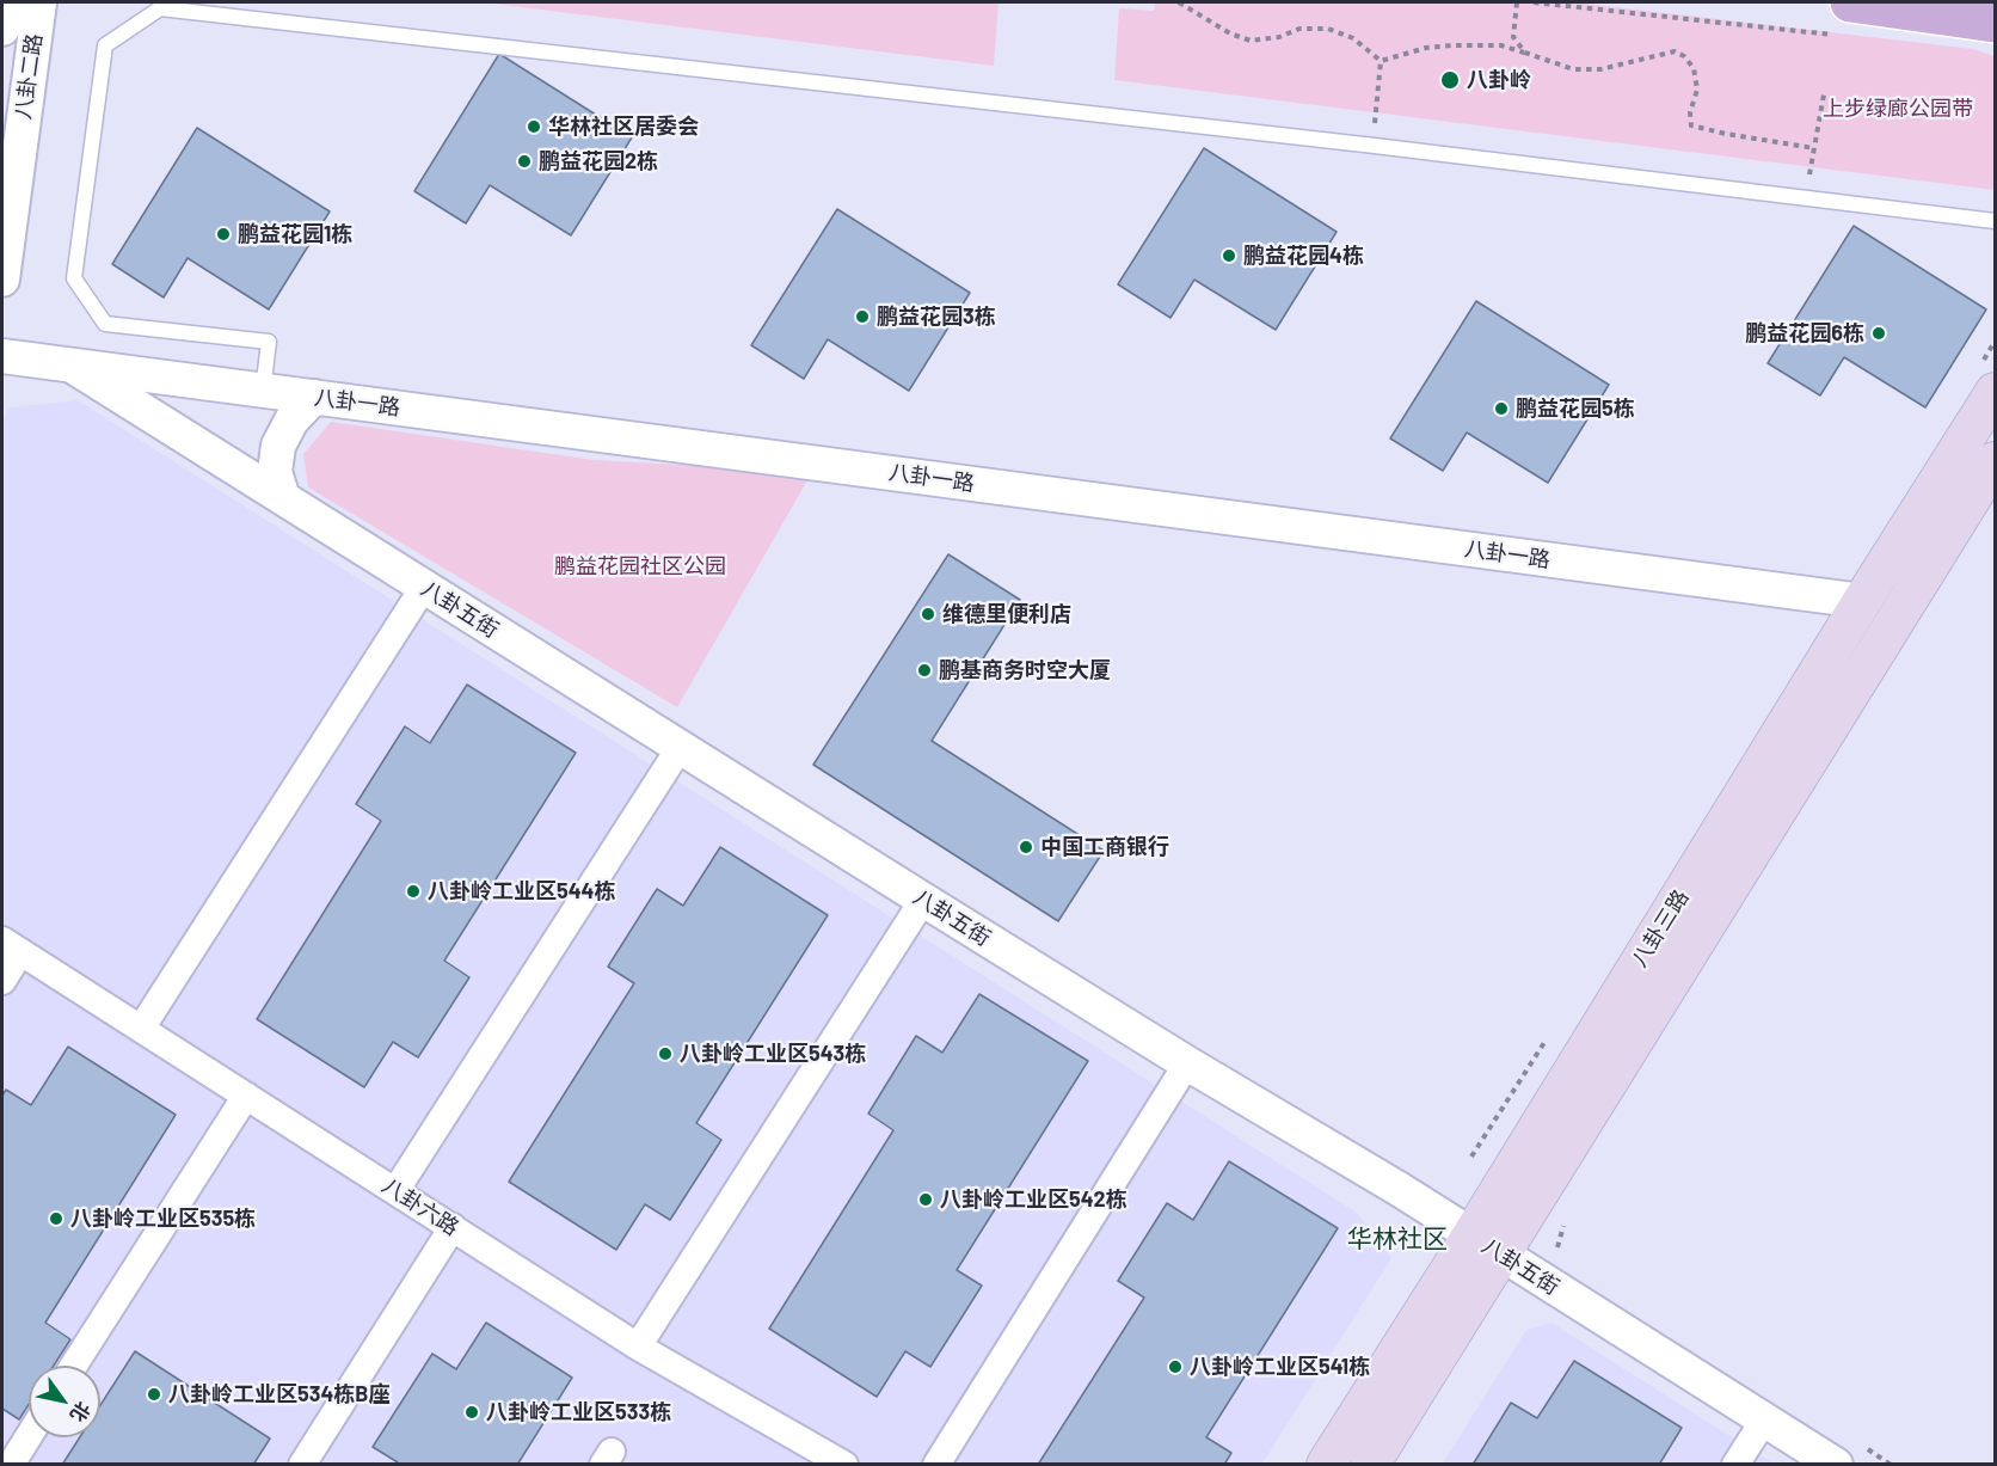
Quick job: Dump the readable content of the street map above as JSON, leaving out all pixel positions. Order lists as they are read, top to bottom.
{
  "streets": {
    "main road": ["八卦三路"],
    "street": [
      "八卦二路",
      "八卦一路",
      "八卦五街",
      "八卦六路"
    ]
  },
  "crossings": [
    ["八卦一路", "八卦五街"],
    ["八卦一路", "八卦三路"],
    ["八卦五街", "八卦三路"]
  ],
  "districts": ["华林社区"],
  "parks": ["上步绿廊公园带", "鹏益花园社区公园"],
  "places": [
    "八卦岭",
    "华林社区居委会",
    "鹏益花园2栋",
    "鹏益花园1栋",
    "鹏益花园4栋",
    "鹏益花园3栋",
    "鹏益花园6栋",
    "鹏益花园5栋",
    "维德里便利店",
    "鹏基商务时空大厦",
    "中国工商银行",
    "八卦岭工业区544栋",
    "八卦岭工业区543栋",
    "八卦岭工业区542栋",
    "八卦岭工业区535栋",
    "八卦岭工业区541栋",
    "八卦岭工业区534栋B座",
    "八卦岭工业区533栋"
  ],
  "north": "bottom right"
}
